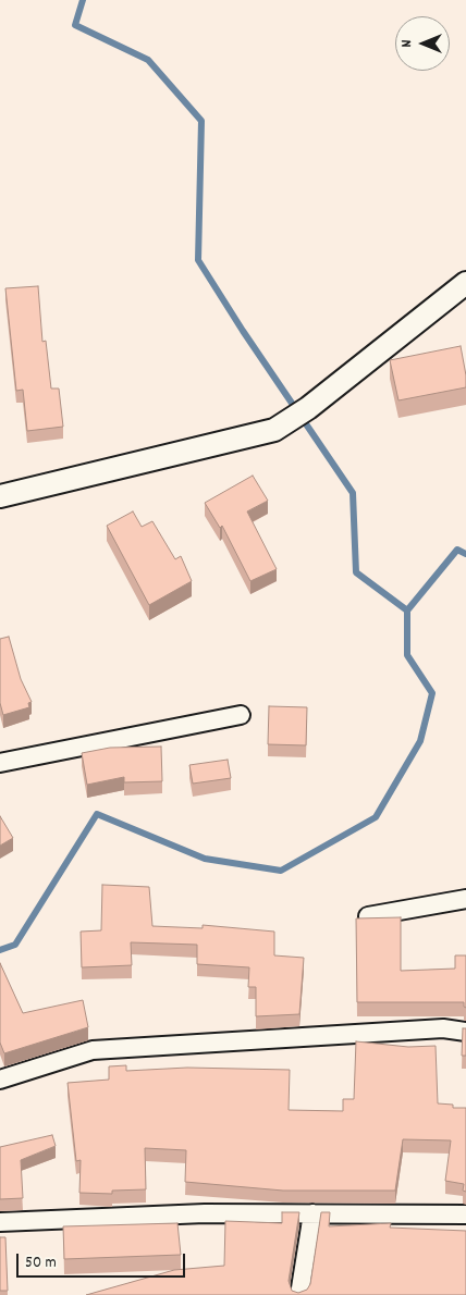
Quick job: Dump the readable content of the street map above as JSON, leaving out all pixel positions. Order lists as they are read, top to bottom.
{
  "scale_bar": "50 m",
  "north": "left"
}
